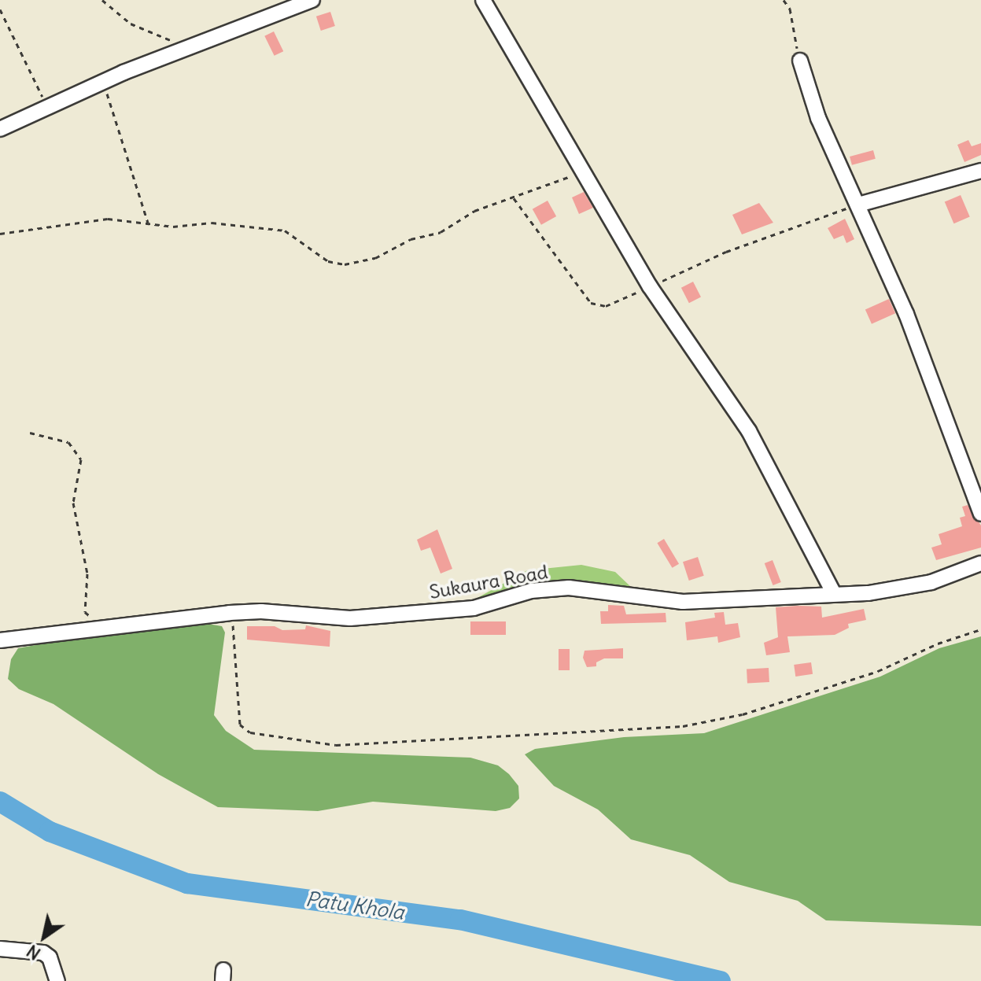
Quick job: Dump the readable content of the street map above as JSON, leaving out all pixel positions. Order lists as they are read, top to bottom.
{
  "streets": {
    "street": ["Sukaura Road"]
  },
  "water": ["Patu Khola"],
  "north": "bottom left"
}
